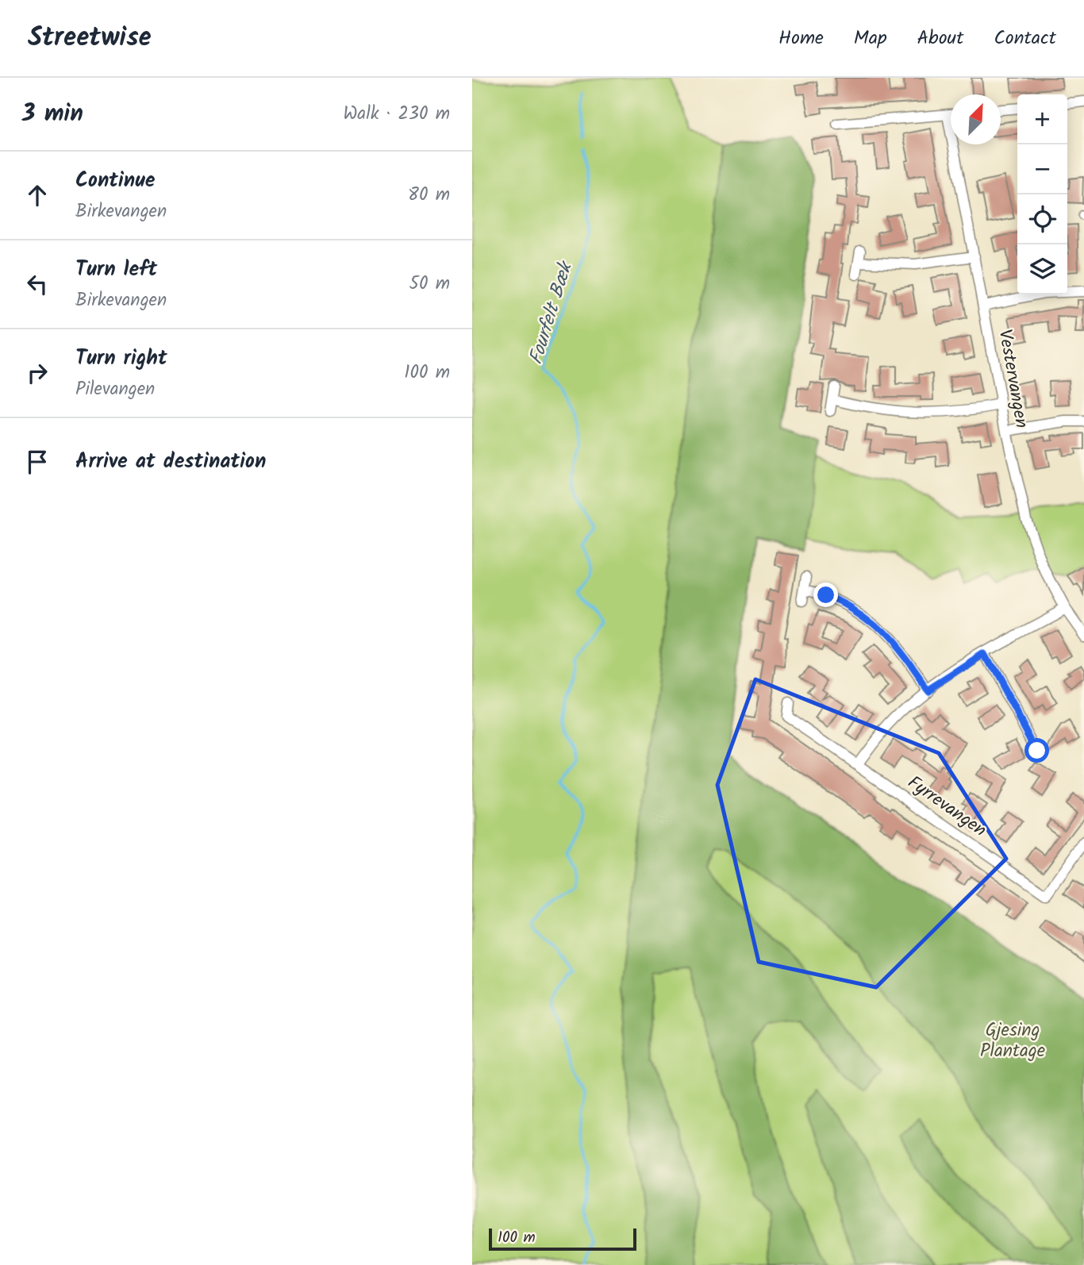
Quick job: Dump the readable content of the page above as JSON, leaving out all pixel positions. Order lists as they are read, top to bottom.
{
  "streets": {
    "street": ["Vestervangen", "Fyrrevangen"]
  },
  "water": ["Fourfelt Bæk"],
  "parks": ["Gjesing Plantage"],
  "scale_bar": "100 m",
  "north": "top right",
  "page": {
    "header": "Streetwise",
    "nav": [
      "Home",
      "Map",
      "About",
      "Contact"
    ],
    "heading": ["3 min", "Walk · 230 m"],
    "map_buttons": ["+", "−"],
    "list": [
      ["Continue", "Birkevangen", "80 m"],
      ["Turn left", "Birkevangen", "50 m"],
      ["Turn right", "Pilevangen", "100 m"],
      "Arrive at destination"
    ],
    "scale": "100 m"
  }
}
